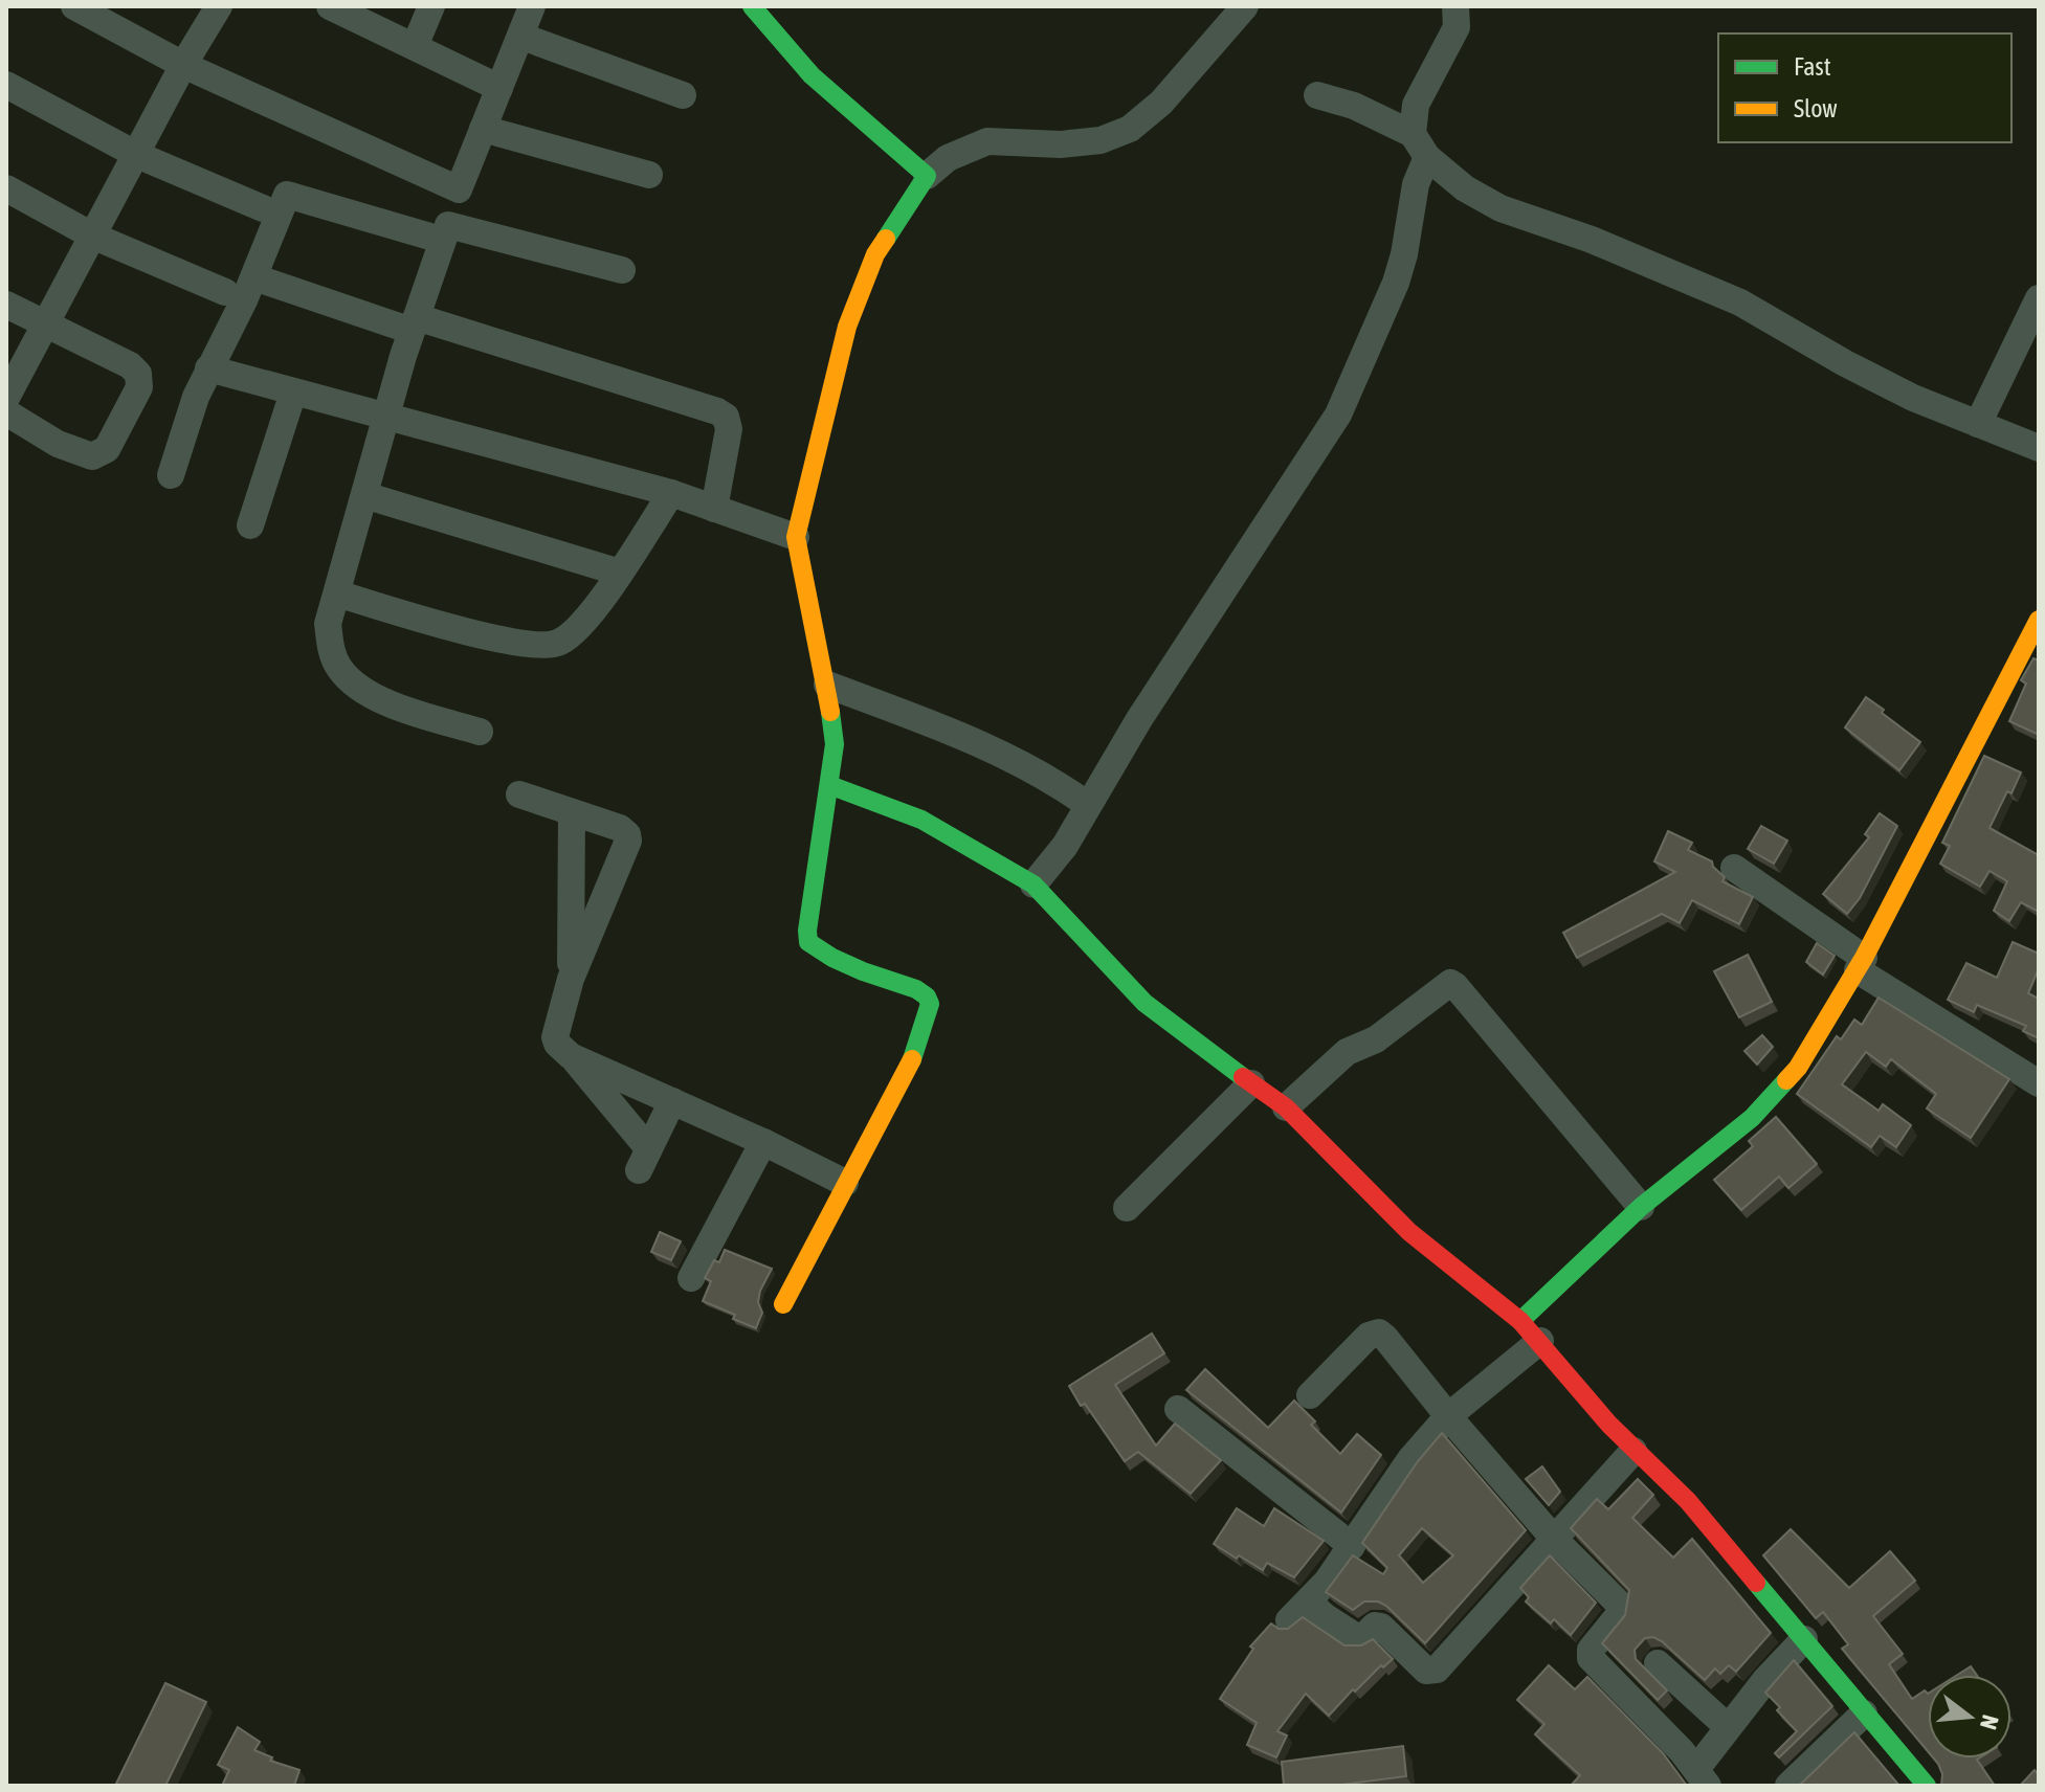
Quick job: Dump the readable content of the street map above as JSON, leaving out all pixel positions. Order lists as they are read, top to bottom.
{
  "legend": ["Fast", "Slow"],
  "north": "right"
}
